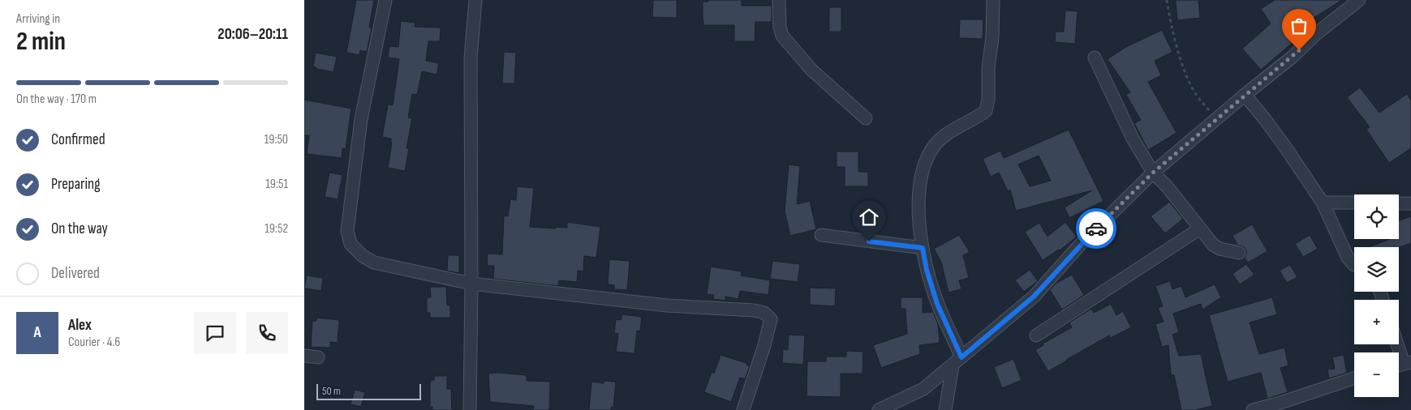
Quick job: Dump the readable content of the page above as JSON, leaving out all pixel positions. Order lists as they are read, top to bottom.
{
  "scale_bar": "50 m",
  "page": {
    "heading": ["2 min", "Arriving in", "20:06–20:11"],
    "panel": ["Alex", "Courier · 4.6"],
    "bar": "On the way · 170 m",
    "list": [
      ["Confirmed", "19:50"],
      ["Preparing", "19:51"],
      ["On the way", "19:52"],
      "Delivered"
    ],
    "map_buttons": ["+", "−"],
    "round": "A",
    "scale": "50 m"
  }
}
